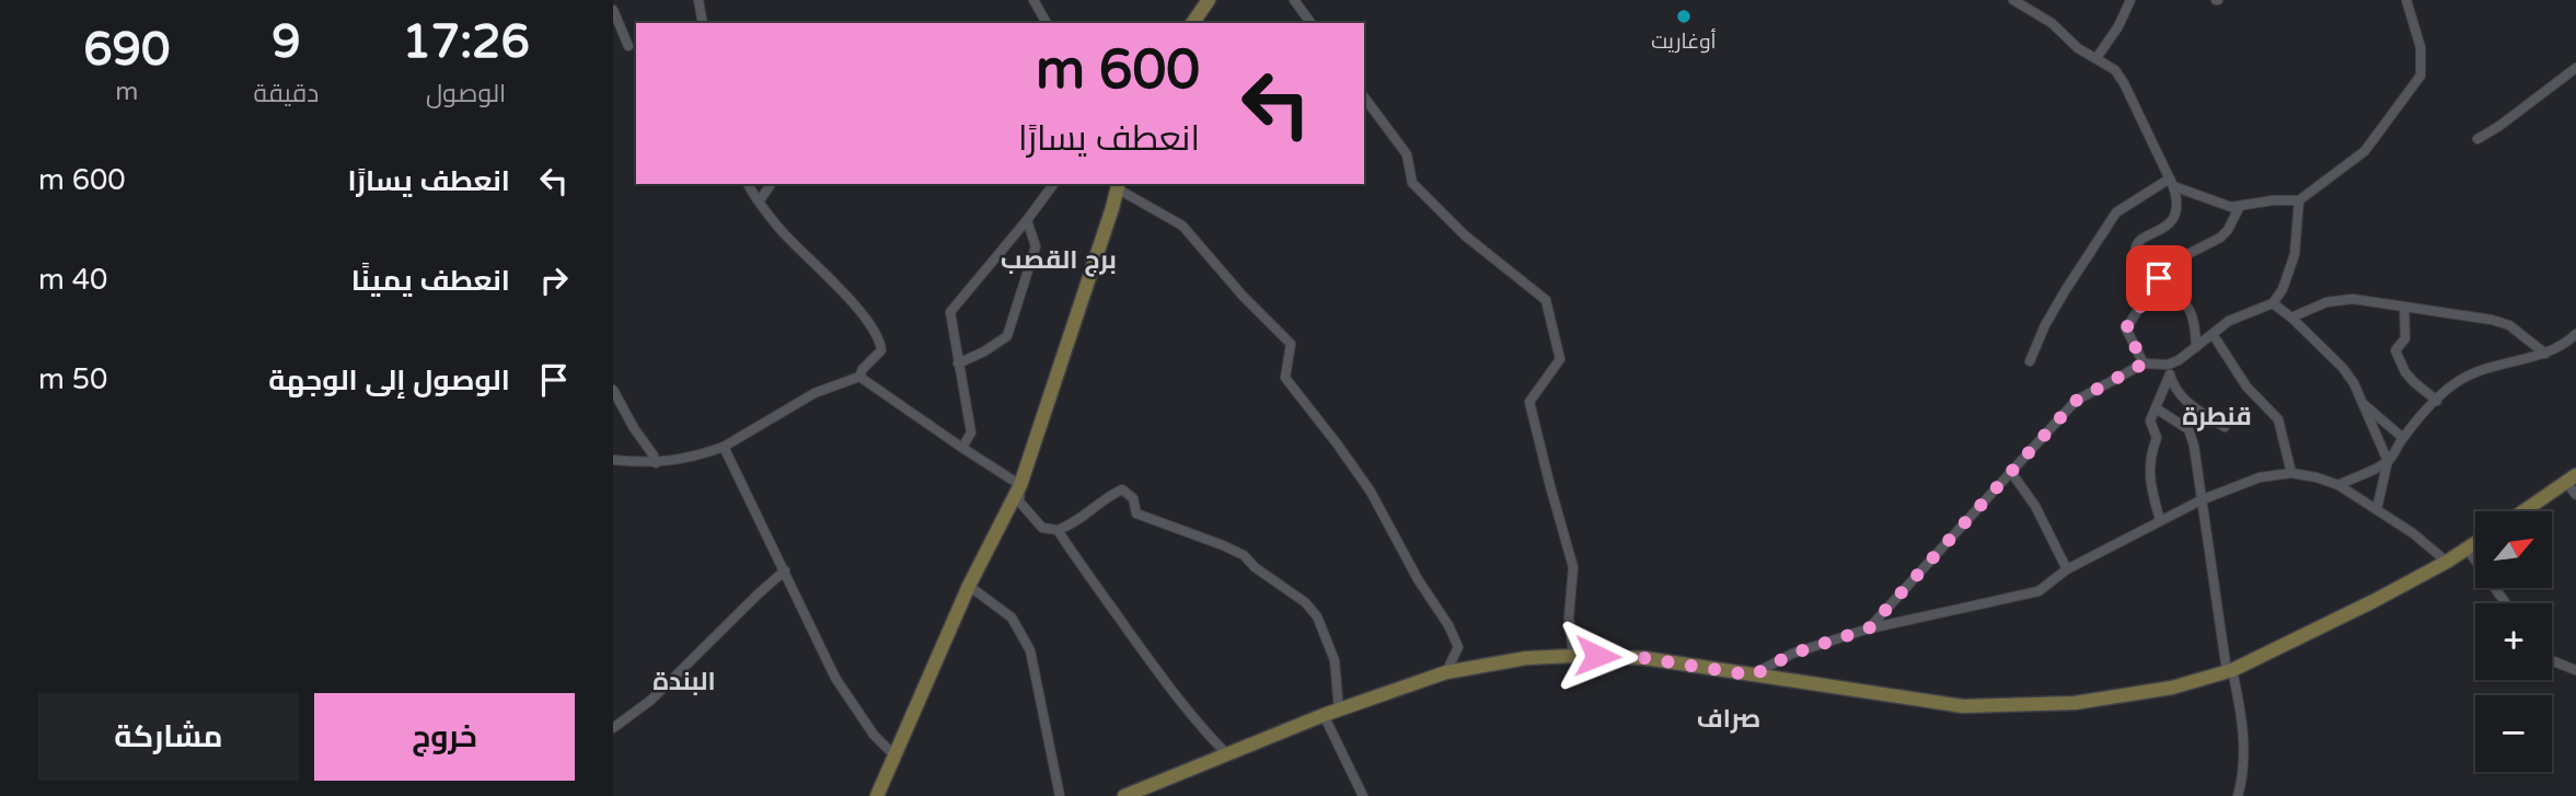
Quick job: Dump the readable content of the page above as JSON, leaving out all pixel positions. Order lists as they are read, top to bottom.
{
  "districts": [
    "برج القصب",
    "قنطرة",
    "البندة",
    "صراف"
  ],
  "places": ["أوغاريت"],
  "north": "top right",
  "page": {
    "eta": [
      "17:26",
      "الوصول",
      "9",
      "دقيقة",
      "690",
      "m"
    ],
    "turn": ["600 m", "انعطف يسارًا"],
    "list": [
      {
        "name": "انعطف يسارًا",
        "value": "600 m"
      },
      {
        "name": "انعطف يمينًا",
        "value": "40 m"
      },
      {
        "name": "الوصول إلى الوجهة",
        "value": "50 m"
      }
    ],
    "map_buttons": ["+", "−"],
    "buttons": ["خروج", "مشاركة"]
  }
}
